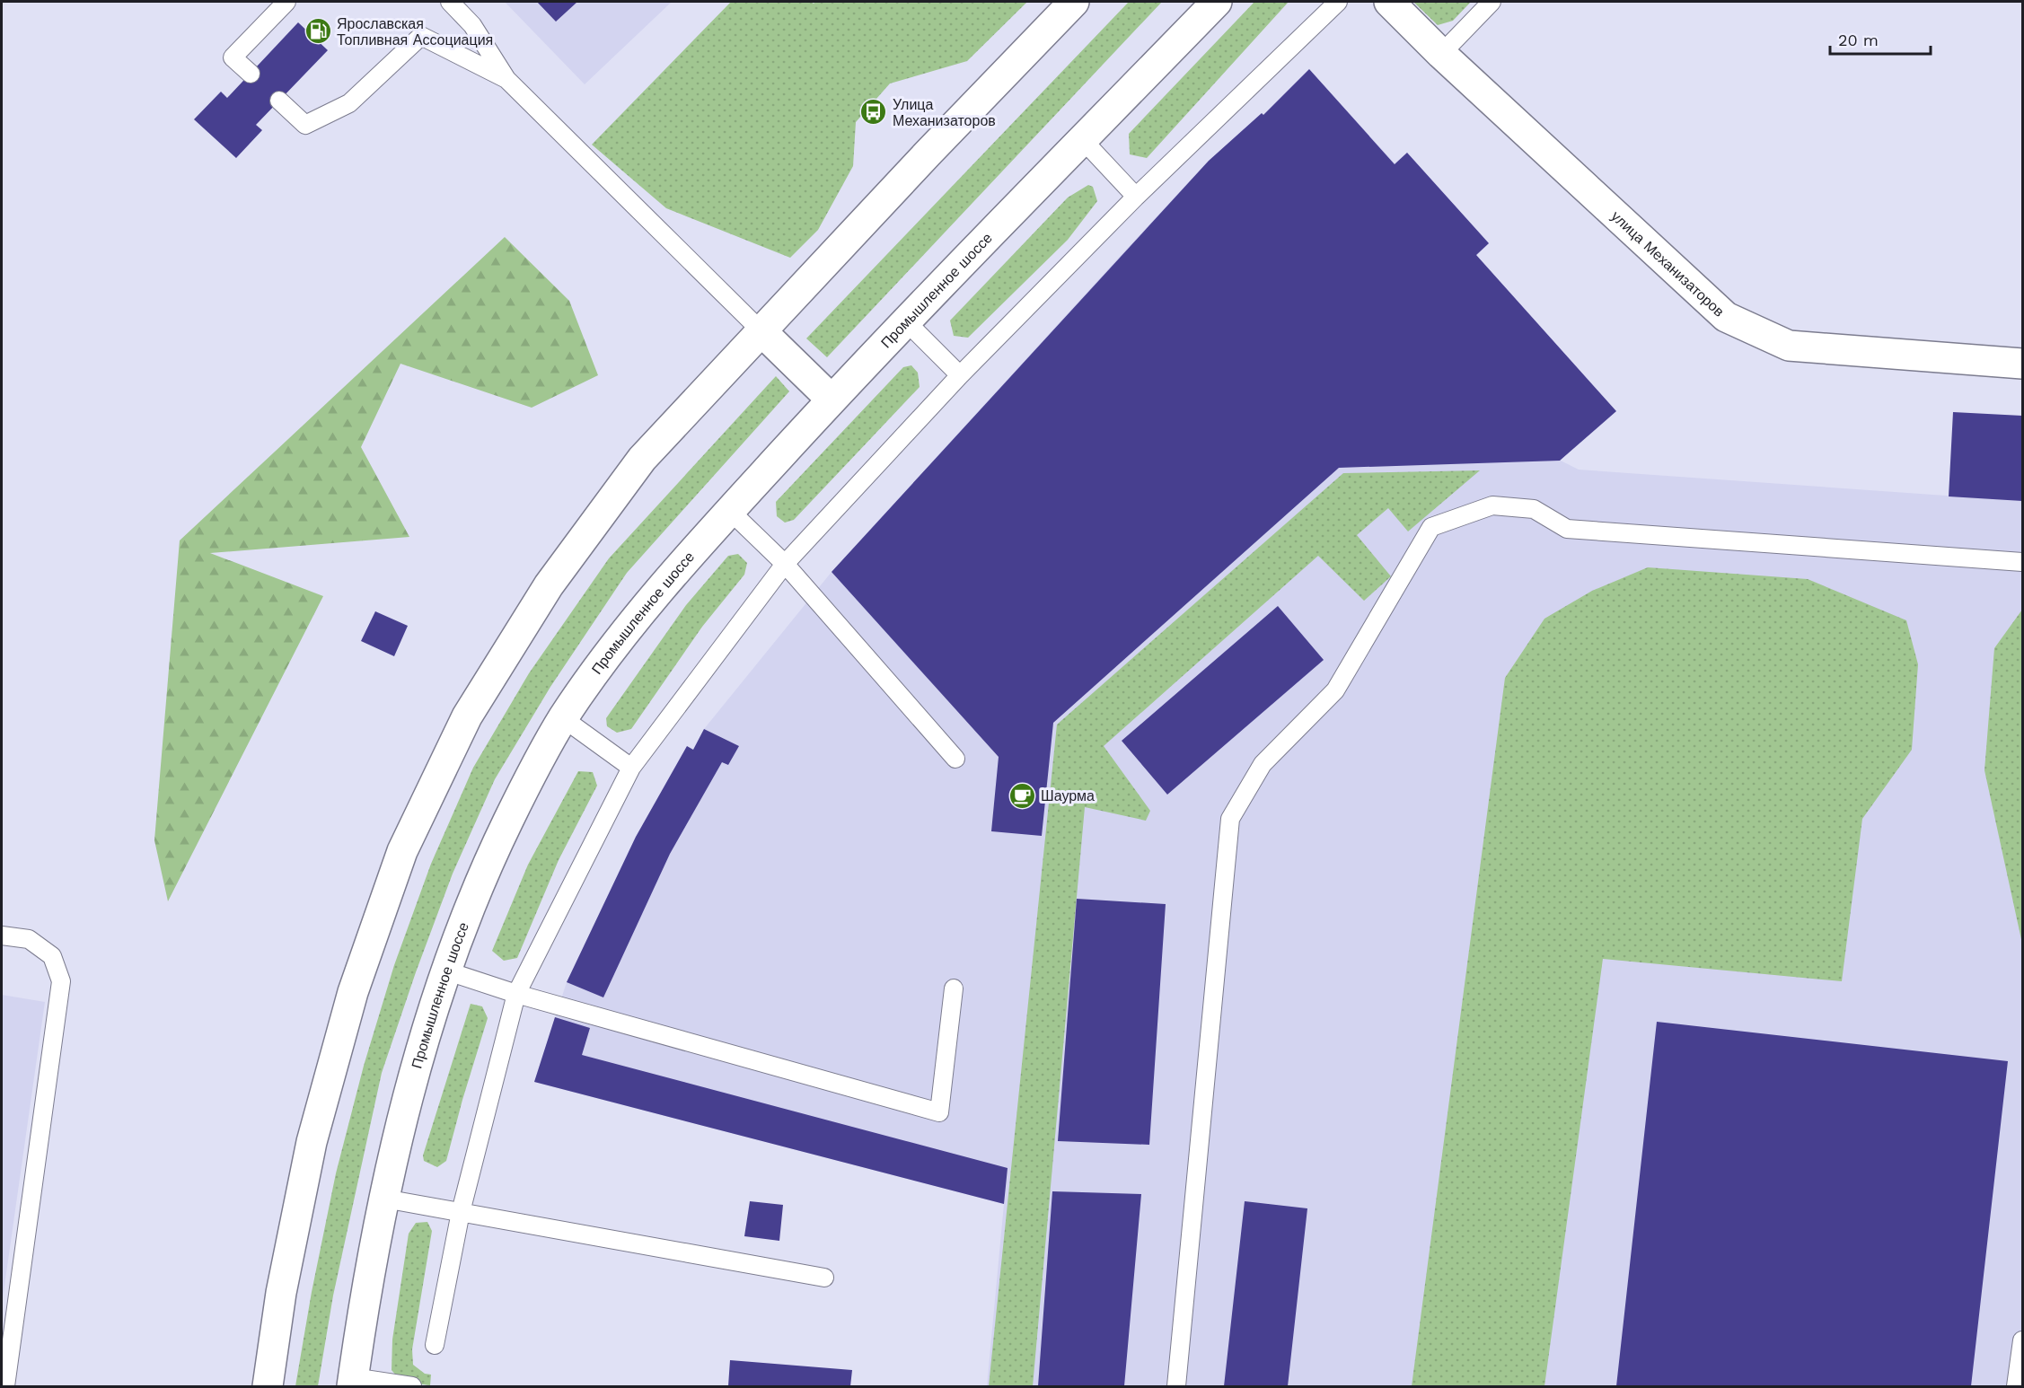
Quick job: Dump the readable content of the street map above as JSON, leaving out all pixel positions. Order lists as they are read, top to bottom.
{
  "streets": {
    "main road": ["улица Механизаторов", "Промышленное шоссе"]
  },
  "places": {
    "fuel station": ["Ярославская Топливная Ассоциация"],
    "bus stop": ["Улица Механизаторов"],
    "cafe": ["Шаурма"]
  },
  "scale_bar": "20 m"
}
